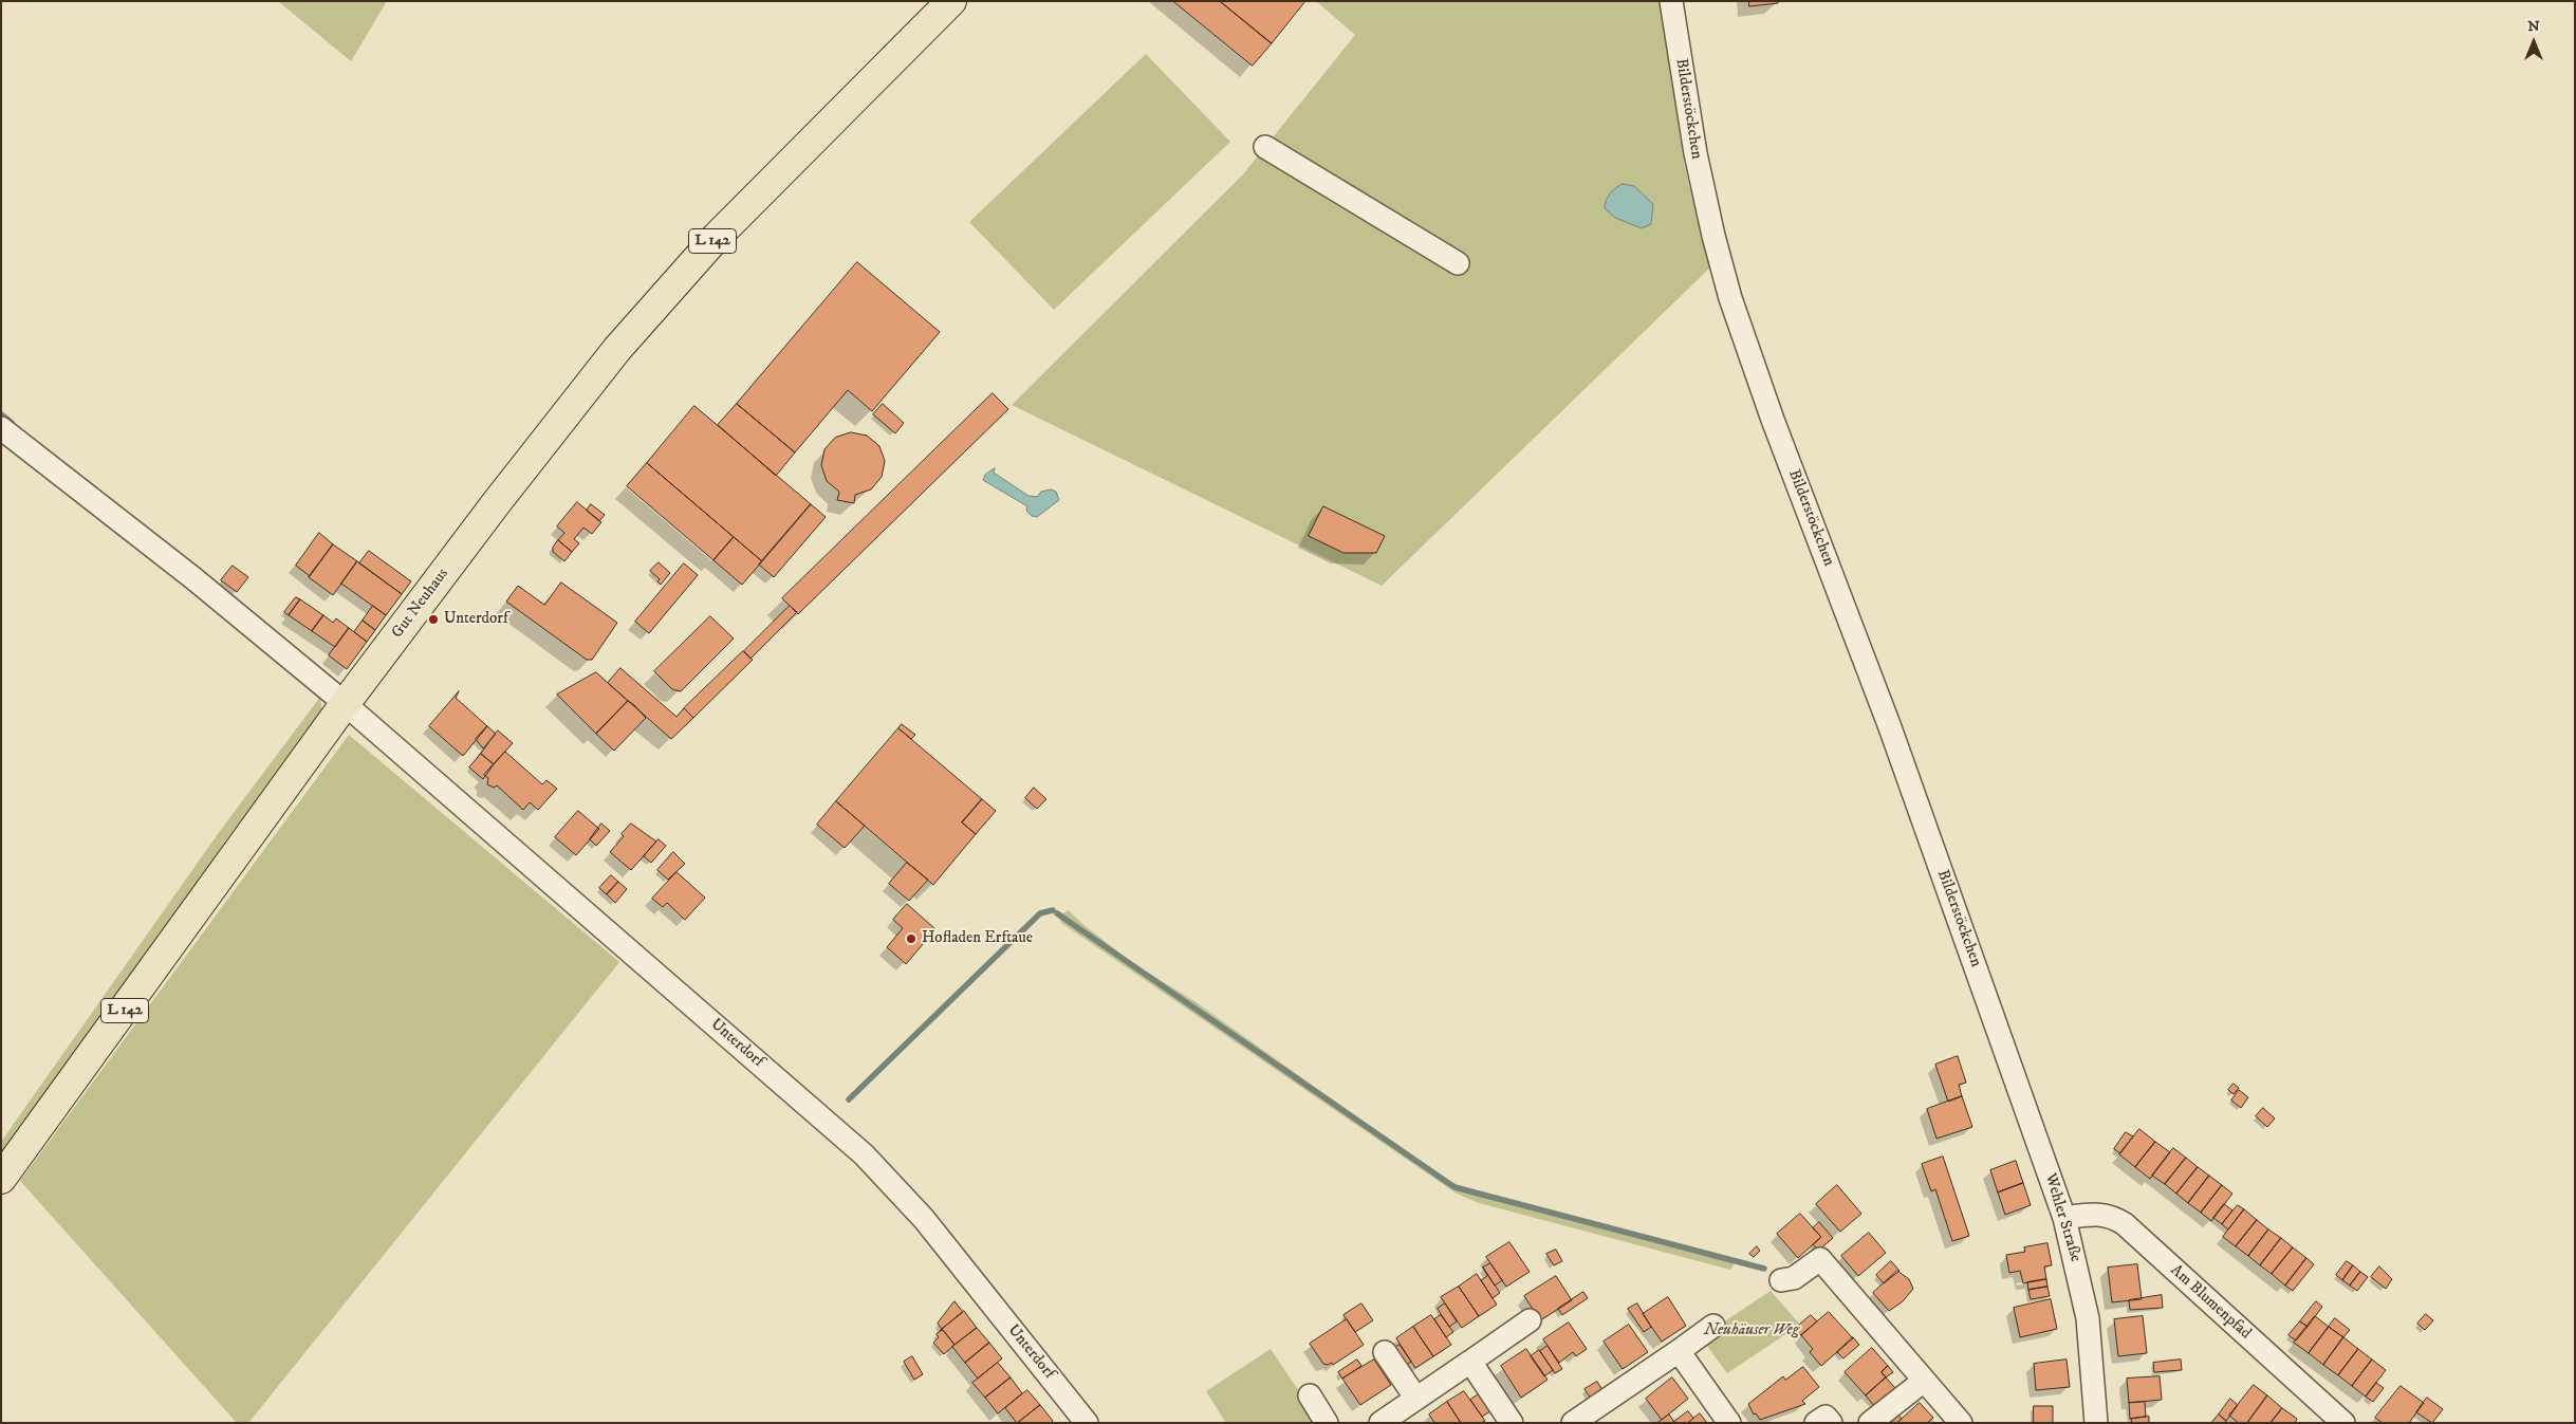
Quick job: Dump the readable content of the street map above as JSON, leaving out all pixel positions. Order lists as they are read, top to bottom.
{
  "streets": {
    "main road": ["L 142", "Gut Neuhaus"],
    "street": [
      "Bilderstöckchen",
      "Unterdorf",
      "Wehler Straße",
      "Am Blumenpfad"
    ]
  },
  "crossings": [
    ["Bilderstöckchen", "Wehler Straße"],
    ["L 142", "Gut Neuhaus"],
    ["L 142", "Unterdorf"],
    ["Gut Neuhaus", "Unterdorf"],
    ["Wehler Straße", "Am Blumenpfad"]
  ],
  "parks": ["Neuhäuser Weg"],
  "places": ["Unterdorf", "Hofladen Erftaue"],
  "north": "top"
}
